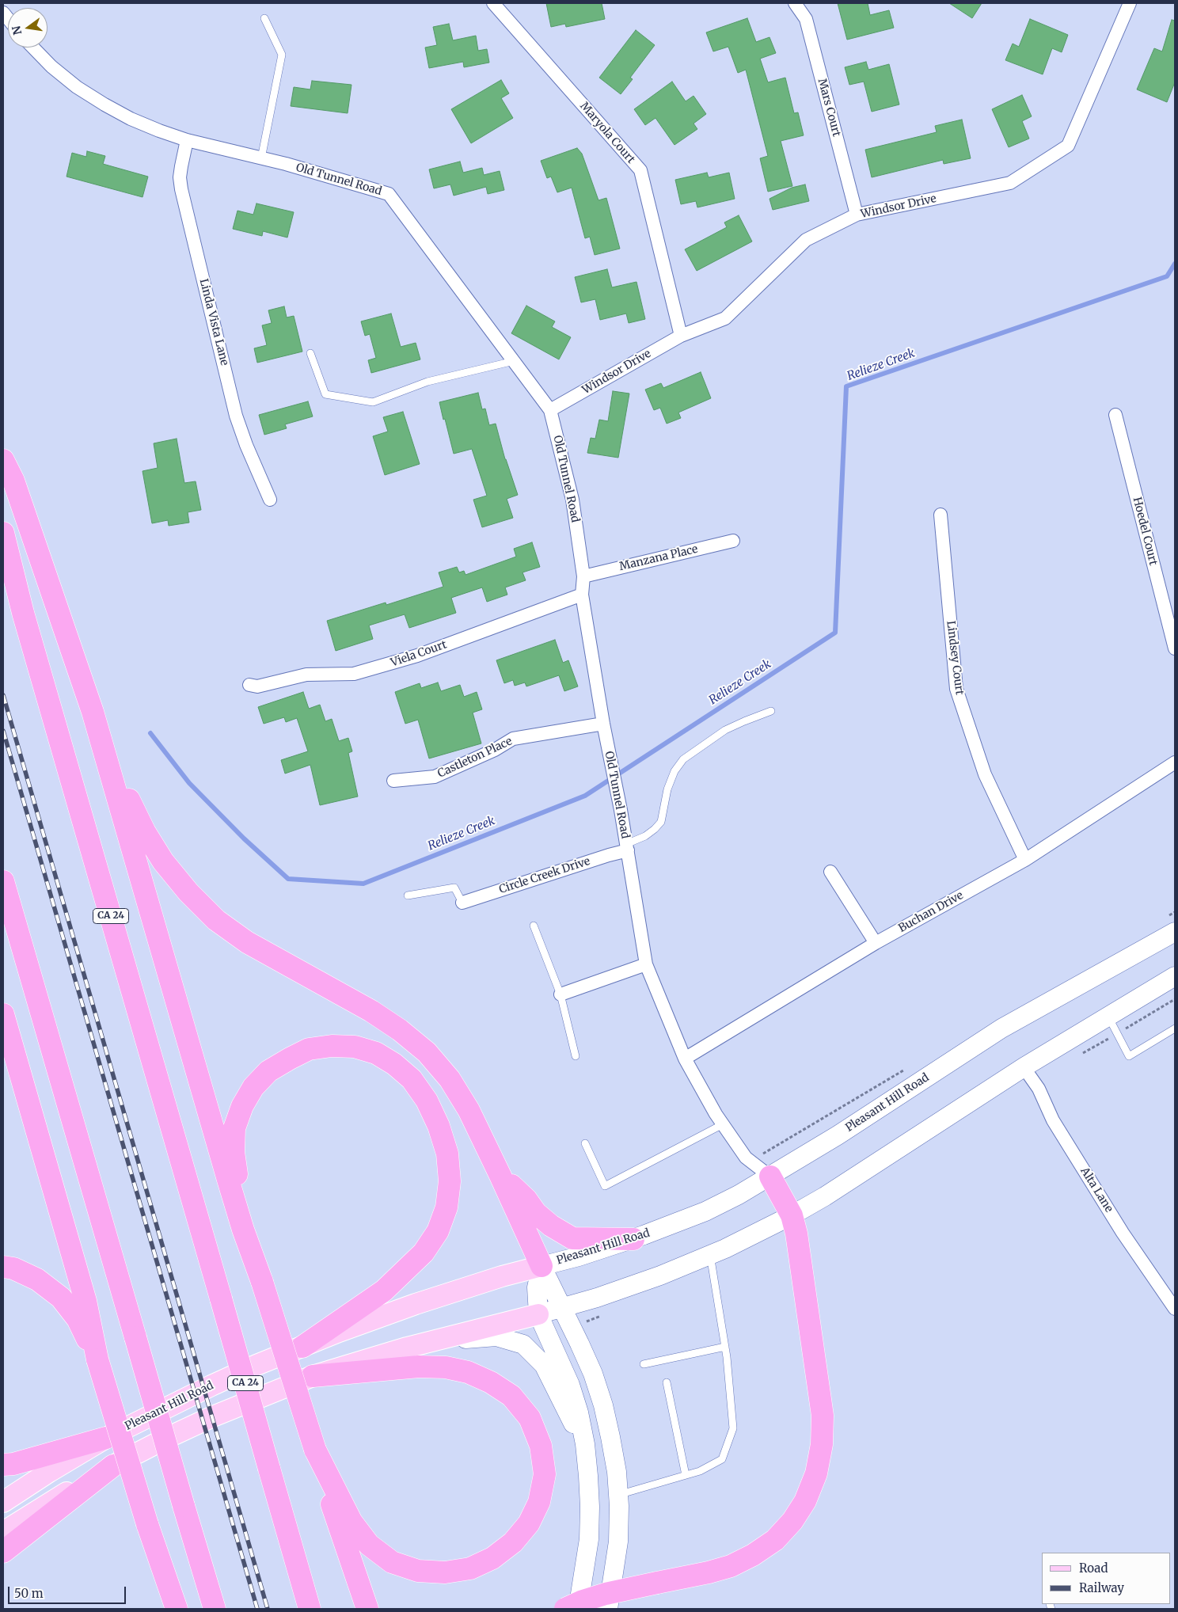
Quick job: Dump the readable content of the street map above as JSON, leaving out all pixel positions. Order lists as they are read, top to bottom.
{
  "streets": {
    "highway": ["CA 24"],
    "main road": ["Pleasant Hill Road"],
    "street": [
      "Mars Court",
      "Maryola Court",
      "Old Tunnel Road",
      "Windsor Drive",
      "Linda Vista Lane",
      "Hoedel Court",
      "Manzana Place",
      "Viela Court",
      "Lindsey Court",
      "Castleton Place",
      "Circle Creek Drive",
      "Buchan Drive",
      "Alta Lane"
    ]
  },
  "crossings": [
    ["Mars Court", "Windsor Drive"],
    ["Maryola Court", "Windsor Drive"],
    ["Old Tunnel Road", "Windsor Drive"],
    ["Old Tunnel Road", "Linda Vista Lane"],
    ["Old Tunnel Road", "Manzana Place"],
    ["Old Tunnel Road", "Viela Court"],
    ["Old Tunnel Road", "Castleton Place"],
    ["Old Tunnel Road", "Circle Creek Drive"],
    ["Old Tunnel Road", "Buchan Drive"],
    ["Old Tunnel Road", "Pleasant Hill Road"],
    ["Lindsey Court", "Buchan Drive"]
  ],
  "water": ["Relieze Creek"],
  "legend": ["Road", "Railway"],
  "scale_bar": "50 m",
  "north": "left"
}
